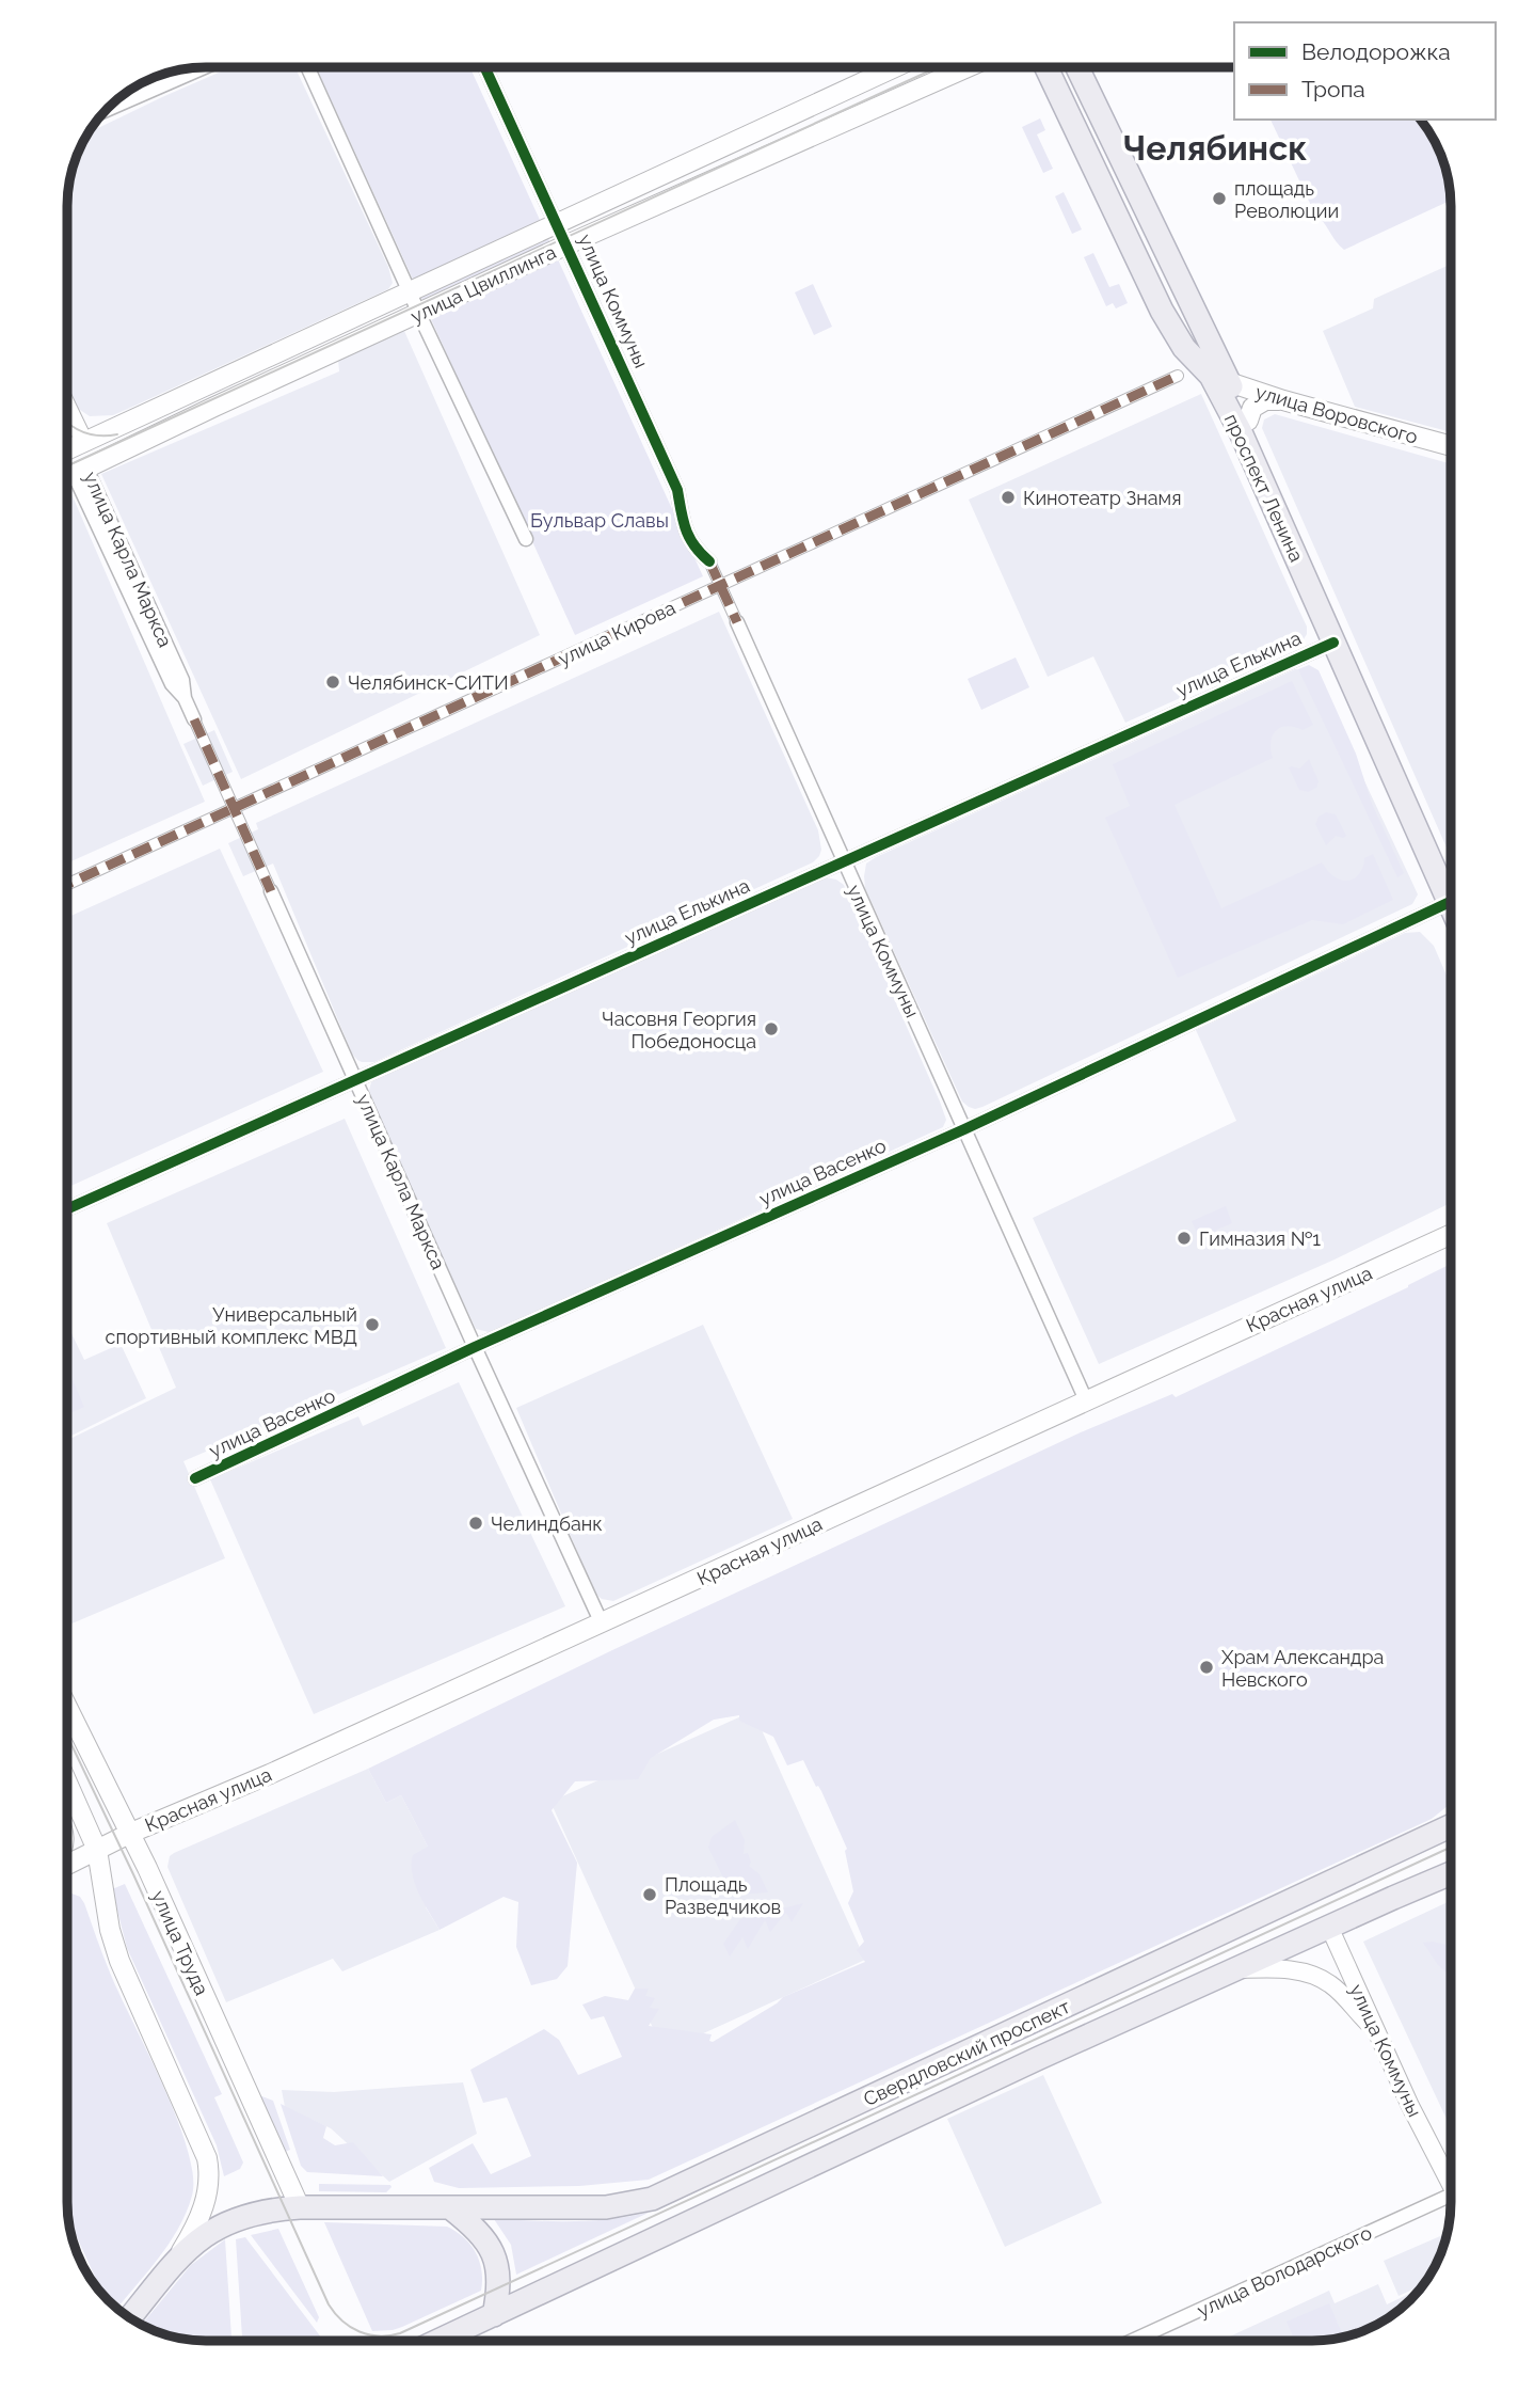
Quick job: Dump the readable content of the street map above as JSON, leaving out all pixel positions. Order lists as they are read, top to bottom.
{
  "streets": {
    "main road": [
      "улица Цвиллинга",
      "улица Коммуны",
      "улица Воровского",
      "проспект Ленина",
      "улица Карла Маркса",
      "Красная улица",
      "улица Труда",
      "Свердловский проспект"
    ],
    "street": [
      "улица Кирова",
      "улица Елькина",
      "улица Васенко",
      "улица Володарского"
    ]
  },
  "crossings": [
    ["улица Цвиллинга", "улица Коммуны"],
    ["улица Цвиллинга", "улица Карла Маркса"],
    ["улица Коммуны", "улица Кирова"],
    ["улица Коммуны", "улица Елькина"],
    ["улица Коммуны", "улица Васенко"],
    ["улица Коммуны", "Красная улица"],
    ["улица Коммуны", "Свердловский проспект"],
    ["улица Воровского", "проспект Ленина"],
    ["проспект Ленина", "улица Елькина"],
    ["улица Карла Маркса", "улица Кирова"],
    ["улица Карла Маркса", "улица Елькина"],
    ["улица Карла Маркса", "улица Васенко"],
    ["улица Карла Маркса", "Красная улица"],
    ["Красная улица", "улица Труда"],
    ["улица Труда", "Свердловский проспект"]
  ],
  "districts": ["Челябинск"],
  "parks": ["Бульвар Славы"],
  "places": [
    "площадь Революции",
    "Кинотеатр Знамя",
    "Челябинск-СИТИ",
    "Часовня Георгия Победоносца",
    "Гимназия №1",
    "Универсальный спортивный комплекс МВД",
    "Челиндбанк",
    "Храм Александра Невского",
    "Площадь Разведчиков"
  ],
  "legend": ["Велодорожка", "Тропа"]
}
